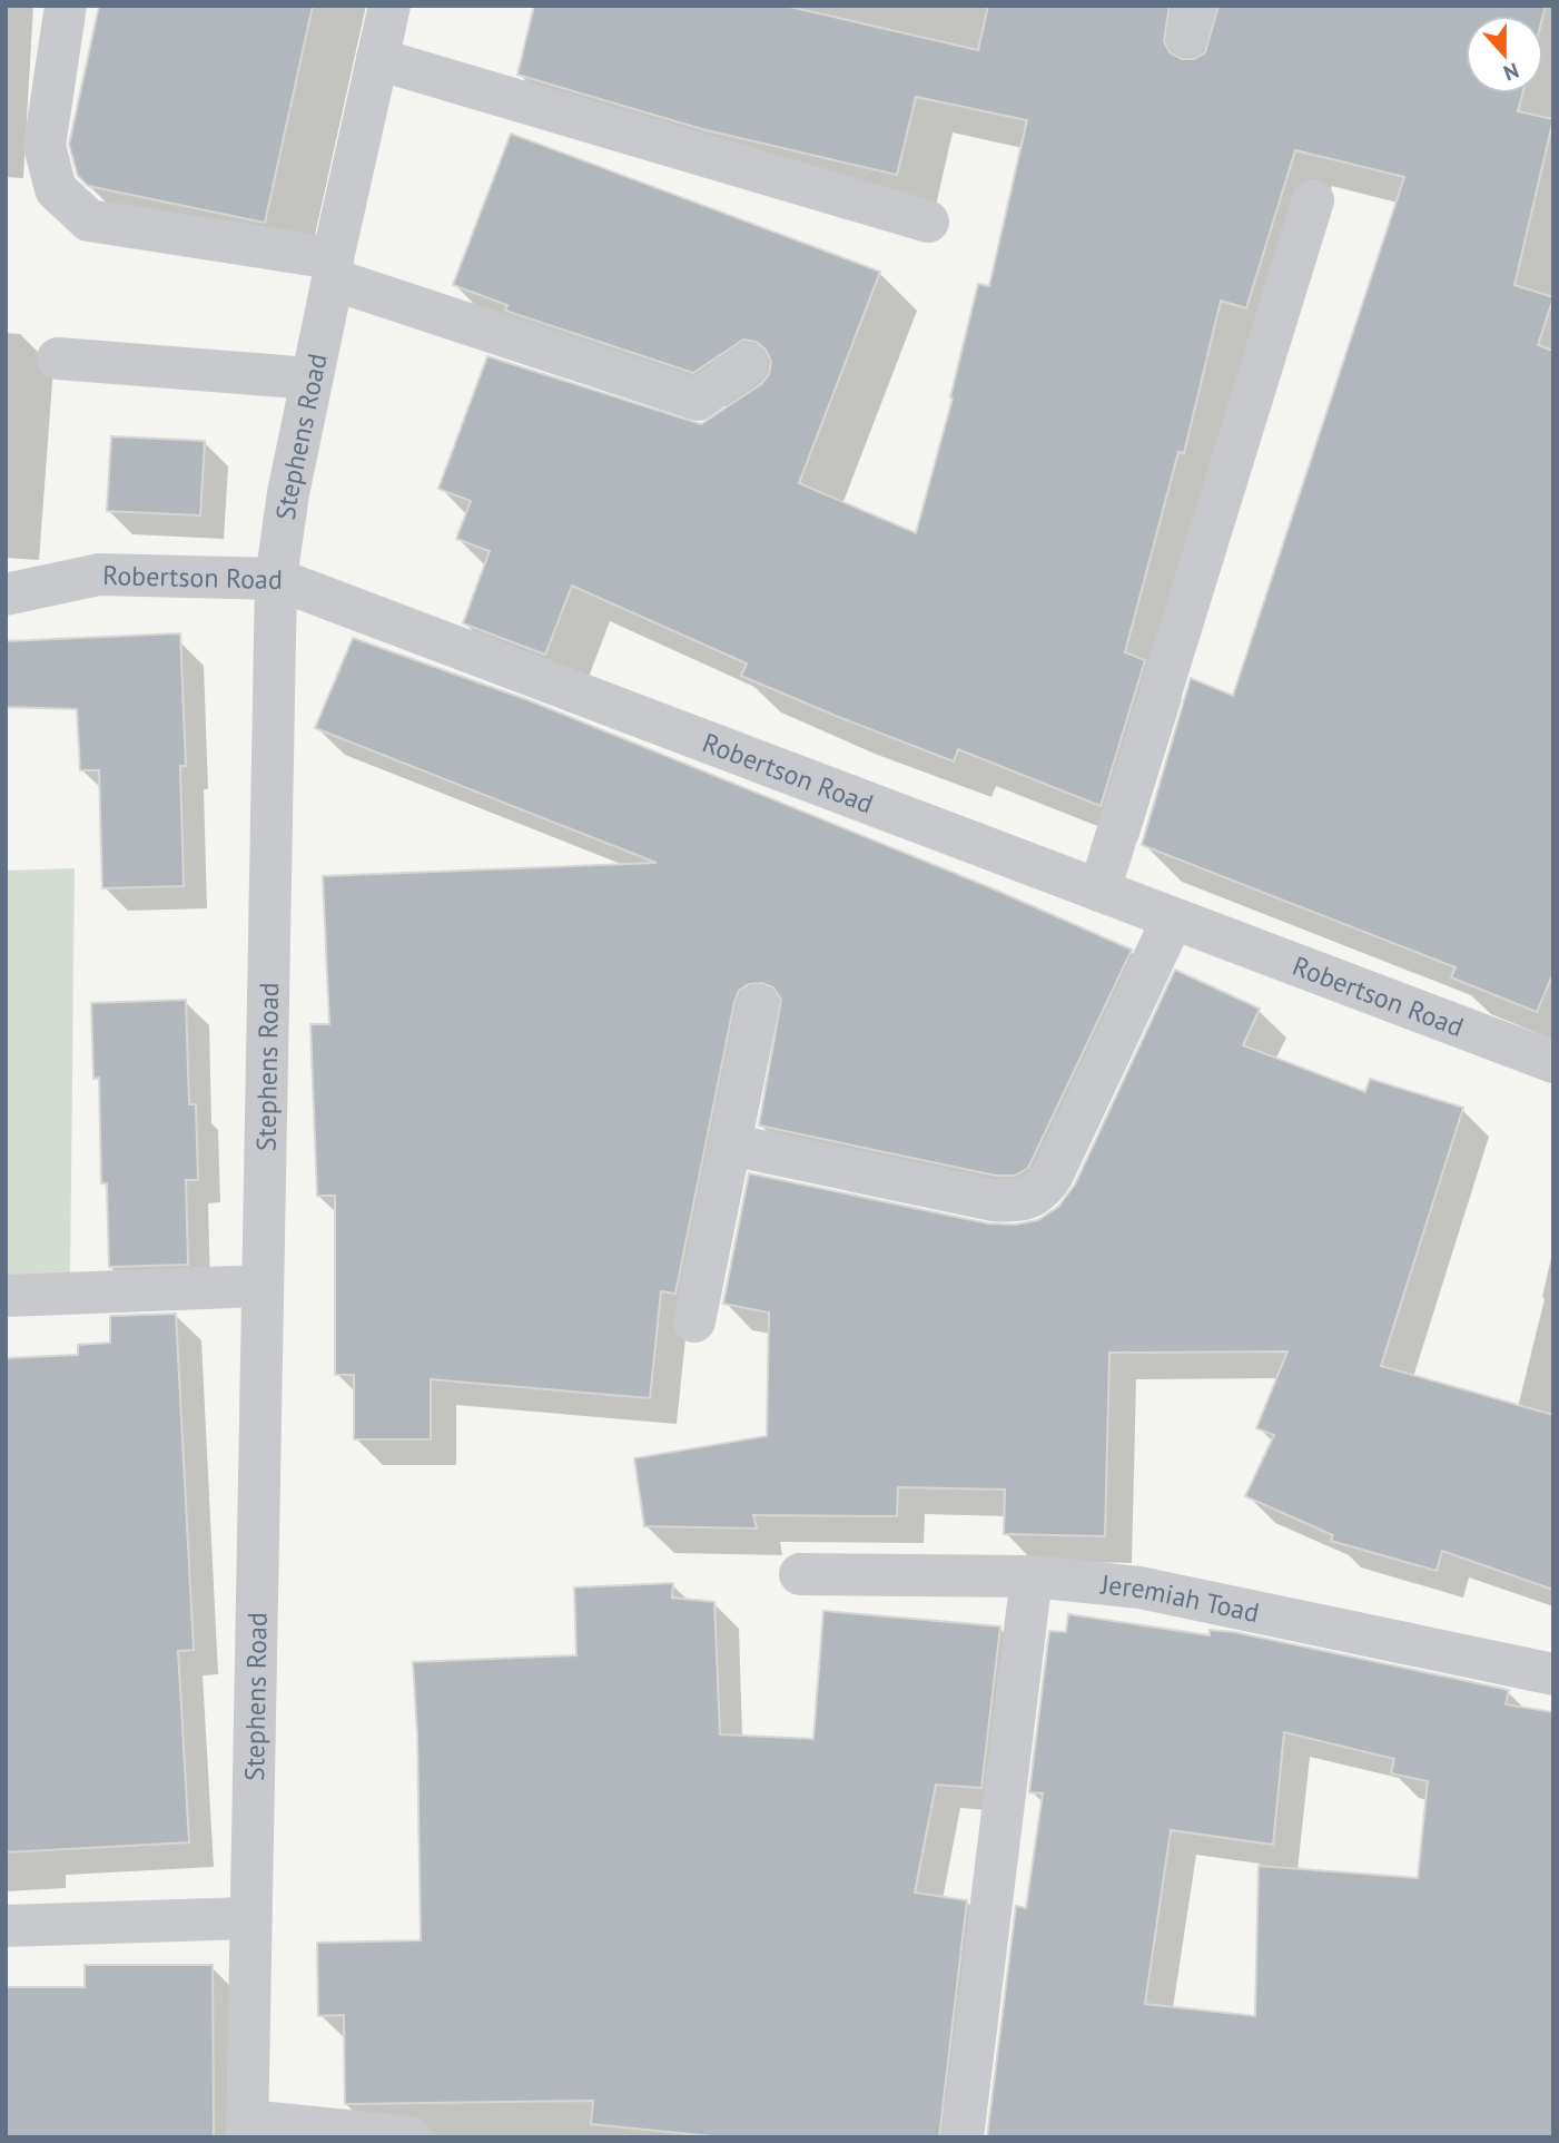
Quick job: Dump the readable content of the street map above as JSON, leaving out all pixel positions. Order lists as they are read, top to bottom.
{
  "streets": {
    "street": ["Stephens Road", "Robertson Road", "Jeremiah Toad"]
  },
  "crossings": [
    ["Stephens Road", "Robertson Road"]
  ],
  "north": "bottom"
}
